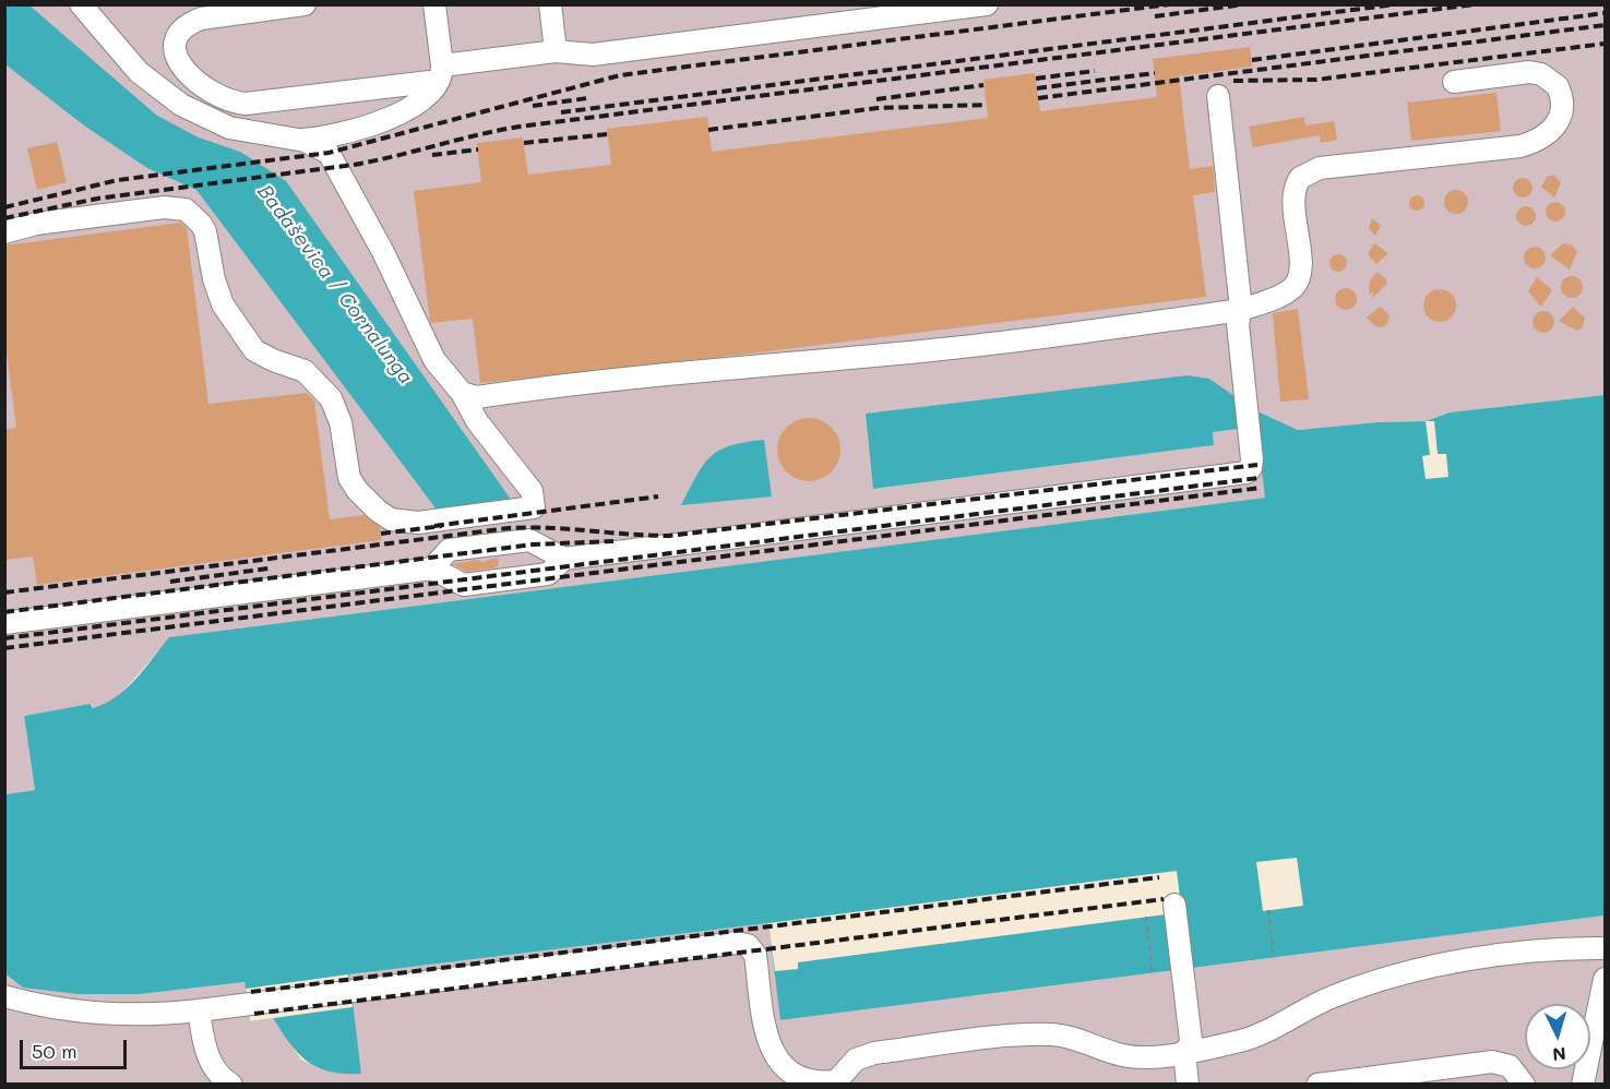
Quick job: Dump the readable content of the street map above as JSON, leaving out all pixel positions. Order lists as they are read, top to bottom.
{
  "water": ["Badaševica / Cornalunga"],
  "scale_bar": "50 m",
  "north": "bottom"
}
